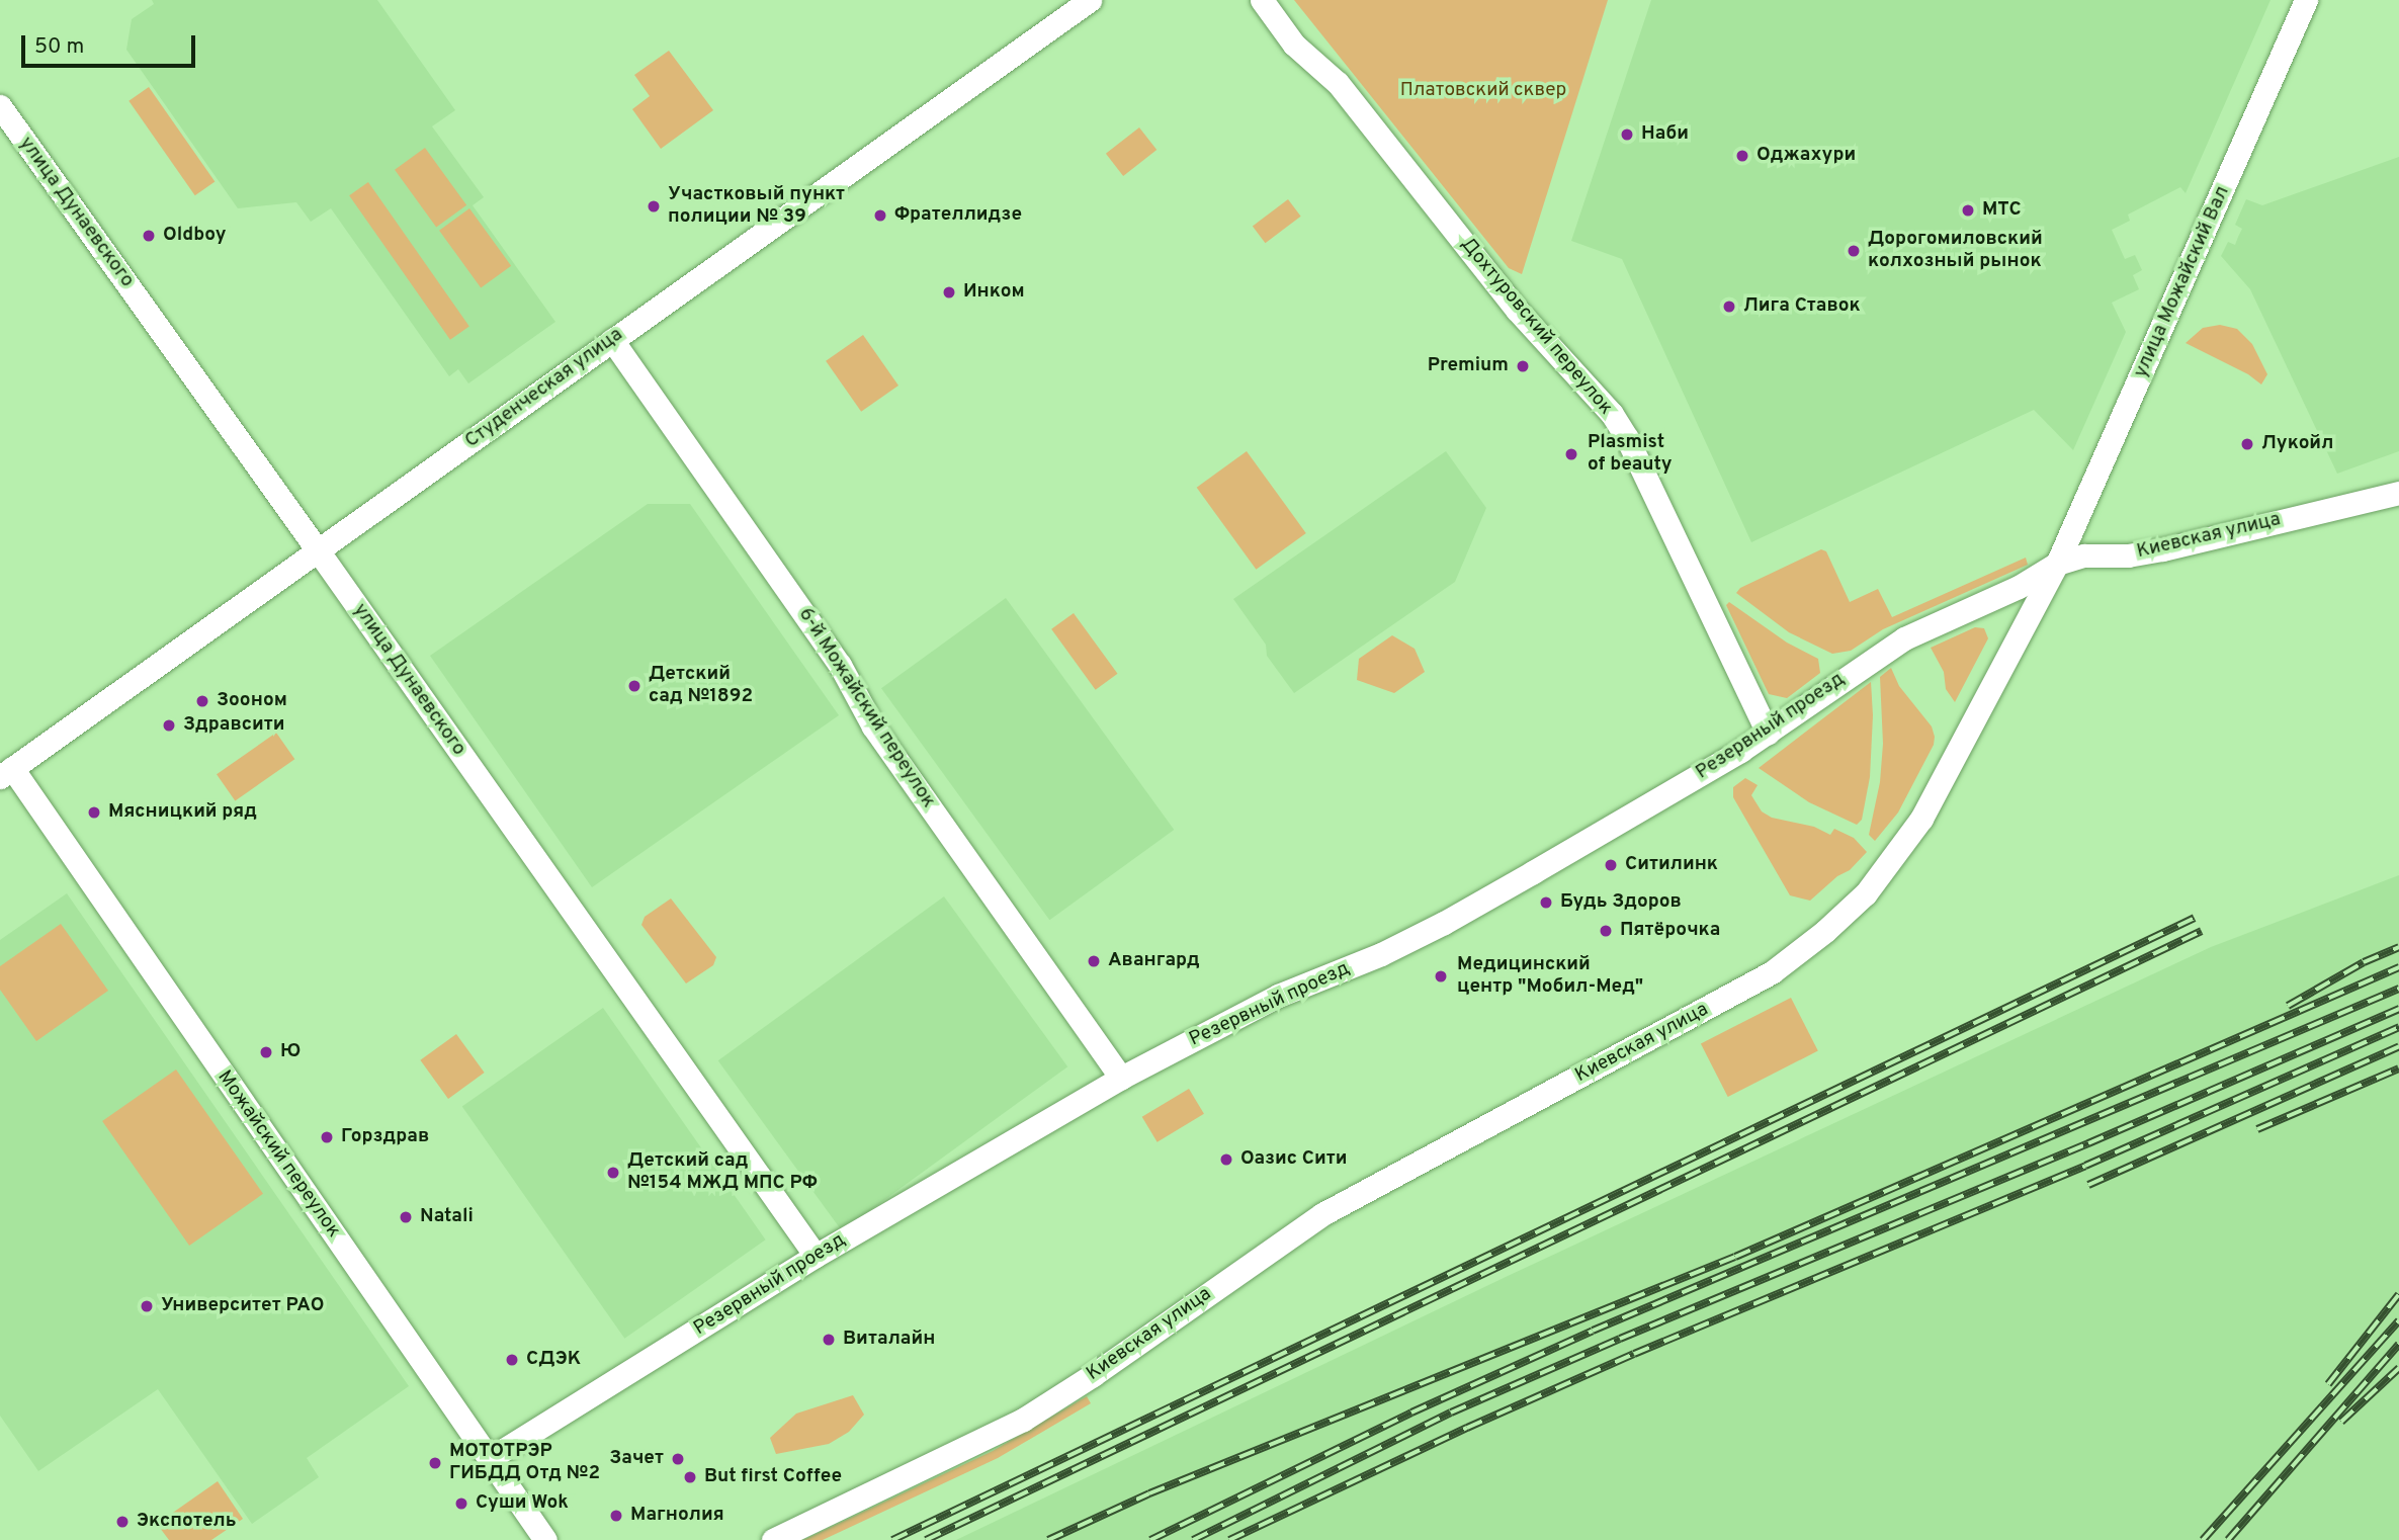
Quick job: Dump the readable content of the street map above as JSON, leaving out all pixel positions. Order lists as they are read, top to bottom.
{
  "streets": {
    "street": [
      "улица Дунаевского",
      "улица Можайский Вал",
      "Дохтуровский переулок",
      "Студенческая улица",
      "Киевская улица",
      "6-й Можайский переулок",
      "Резервный проезд",
      "Можайский переулок"
    ]
  },
  "crossings": [
    ["улица Дунаевского", "Студенческая улица"],
    ["улица Дунаевского", "Резервный проезд"],
    ["улица Можайский Вал", "Киевская улица"],
    ["улица Можайский Вал", "Резервный проезд"],
    ["Дохтуровский переулок", "Резервный проезд"],
    ["Студенческая улица", "6-й Можайский переулок"],
    ["Студенческая улица", "Можайский переулок"],
    ["Киевская улица", "Резервный проезд"],
    ["6-й Можайский переулок", "Резервный проезд"],
    ["Резервный проезд", "Можайский переулок"]
  ],
  "parks": ["Платовский сквер"],
  "places": [
    "Наби",
    "Оджахури",
    "Участковый пункт полиции № 39",
    "МТС",
    "Фрателлидзе",
    "Oldboy",
    "Дорогомиловский колхозный рынок",
    "Инком",
    "Лига Ставок",
    "Premium",
    "Лукойл",
    "Plasmist of beauty",
    "Детский сад №1892",
    "Зооном",
    "Здравсити",
    "Мясницкий ряд",
    "Ситилинк",
    "Будь Здоров",
    "Пятёрочка",
    "Авангард",
    "Медицинский центр \"Мобил-Мед\"",
    "Ю",
    "Горздрав",
    "Оазис Сити",
    "Детский сад №154 МЖД МПС РФ",
    "Natali",
    "Университет РАО",
    "Виталайн",
    "СДЭК",
    "Зачет",
    "МОТОТРЭР ГИБДД Отд №2",
    "But first Coffee",
    "Суши Wok",
    "Магнолия",
    "Экспотель"
  ],
  "scale_bar": "50 m"
}
